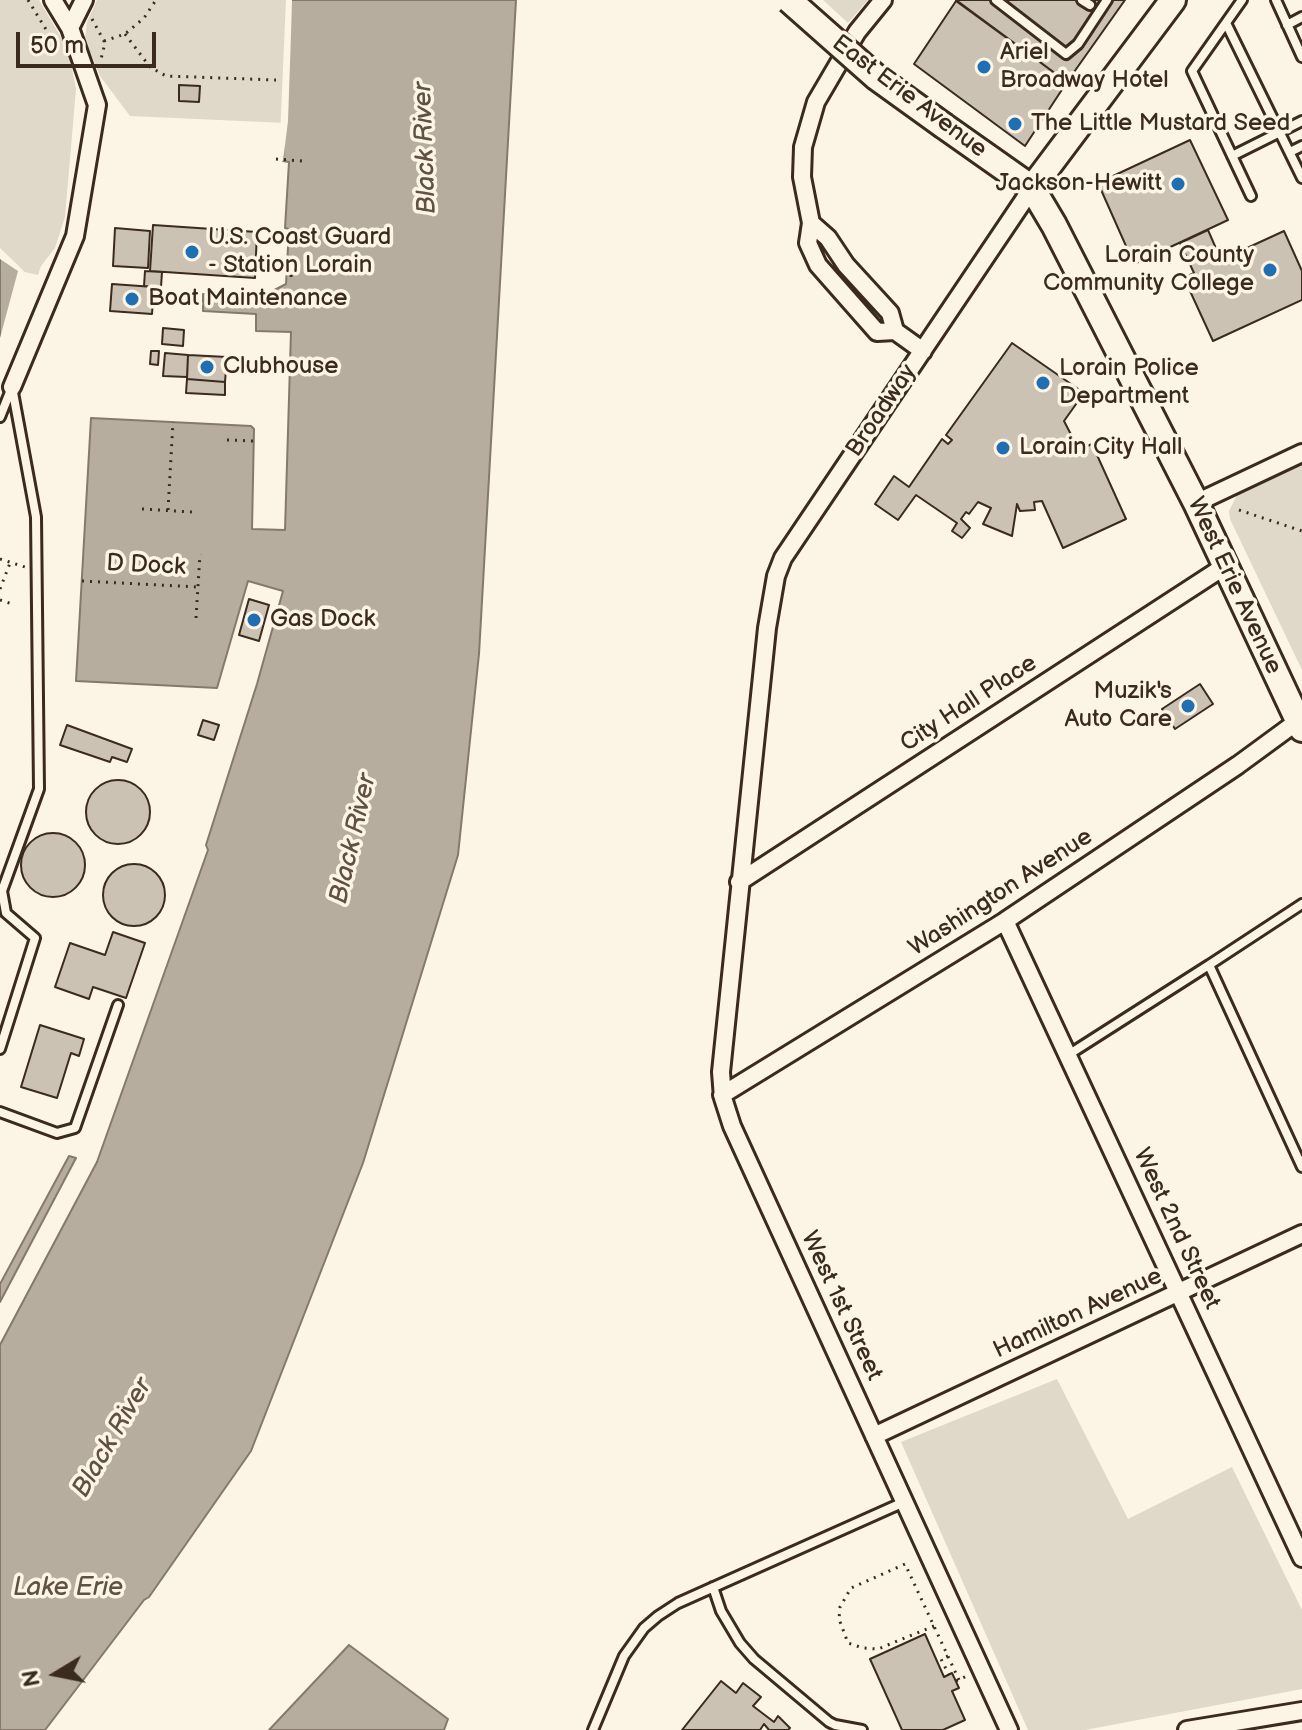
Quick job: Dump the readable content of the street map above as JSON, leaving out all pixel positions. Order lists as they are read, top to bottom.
{
  "streets": {
    "main road": ["East Erie Avenue", "Broadway", "West Erie Avenue"],
    "street": [
      "City Hall Place",
      "Washington Avenue",
      "West 2nd Street",
      "West 1st Street",
      "Hamilton Avenue"
    ],
    "path": ["D Dock"]
  },
  "crossings": [
    ["East Erie Avenue", "Broadway"],
    ["East Erie Avenue", "West Erie Avenue"],
    ["Broadway", "West Erie Avenue"],
    ["Broadway", "City Hall Place"],
    ["Broadway", "West 1st Street"],
    ["West Erie Avenue", "City Hall Place"],
    ["West Erie Avenue", "Washington Avenue"],
    ["City Hall Place", "West 1st Street"],
    ["Washington Avenue", "West 2nd Street"],
    ["Washington Avenue", "West 1st Street"],
    ["West 2nd Street", "Hamilton Avenue"],
    ["West 1st Street", "Hamilton Avenue"]
  ],
  "water": ["Black River", "Lake Erie"],
  "places": [
    "Ariel Broadway Hotel",
    "The Little Mustard Seed",
    "Jackson-Hewitt",
    "U.S. Coast Guard - Station Lorain",
    "Lorain County Community College",
    "Boat Maintenance",
    "Clubhouse",
    "Lorain Police Department",
    "Lorain City Hall",
    "Gas Dock",
    "Muzik's Auto Care"
  ],
  "scale_bar": "50 m",
  "north": "left"
}
